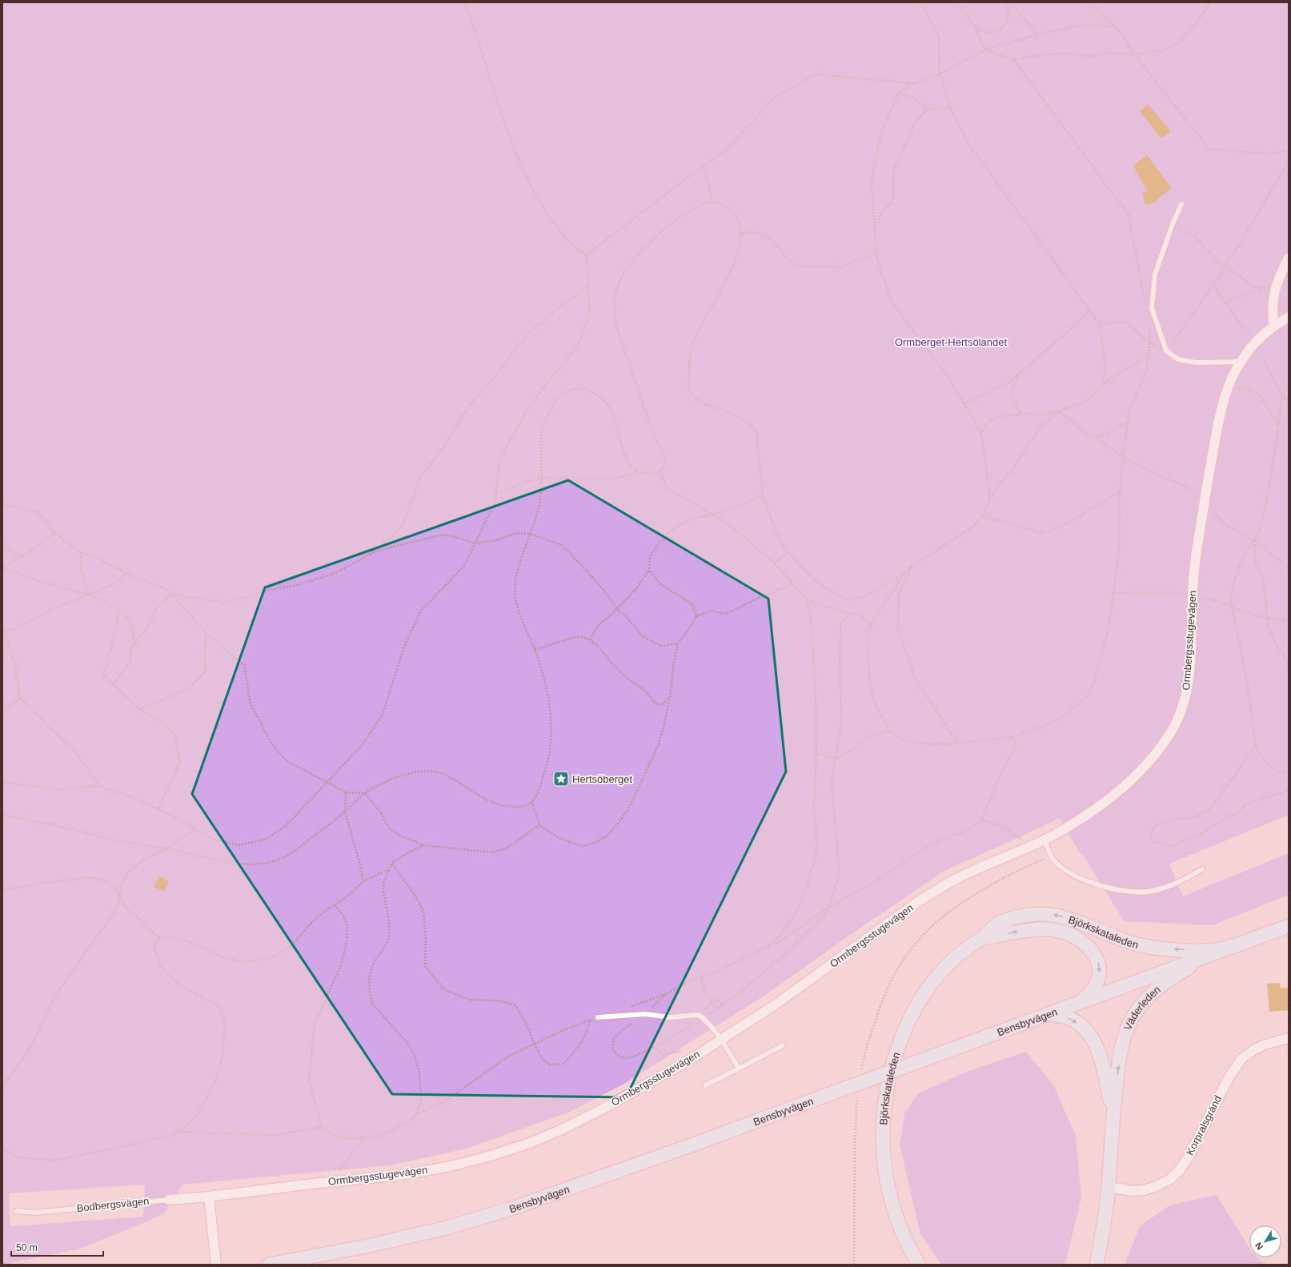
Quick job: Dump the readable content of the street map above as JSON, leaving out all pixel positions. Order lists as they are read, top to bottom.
{
  "streets": {
    "main road": ["Björkskataleden", "Väderleden", "Bensbyvägen"],
    "street": ["Ormbergsstugevägen", "Korpralsgränd", "Bodbergsvägen"]
  },
  "crossings": [
    ["Ormbergsstugevägen", "Bodbergsvägen"],
    ["Björkskataleden", "Väderleden"],
    ["Björkskataleden", "Bensbyvägen"],
    ["Väderleden", "Bensbyvägen"],
    ["Väderleden", "Korpralsgränd"]
  ],
  "parks": ["Ormberget-Hertsölandet"],
  "places": {
    "place": ["Hertsöberget"]
  },
  "scale_bar": "50 m",
  "north": "bottom left"
}
